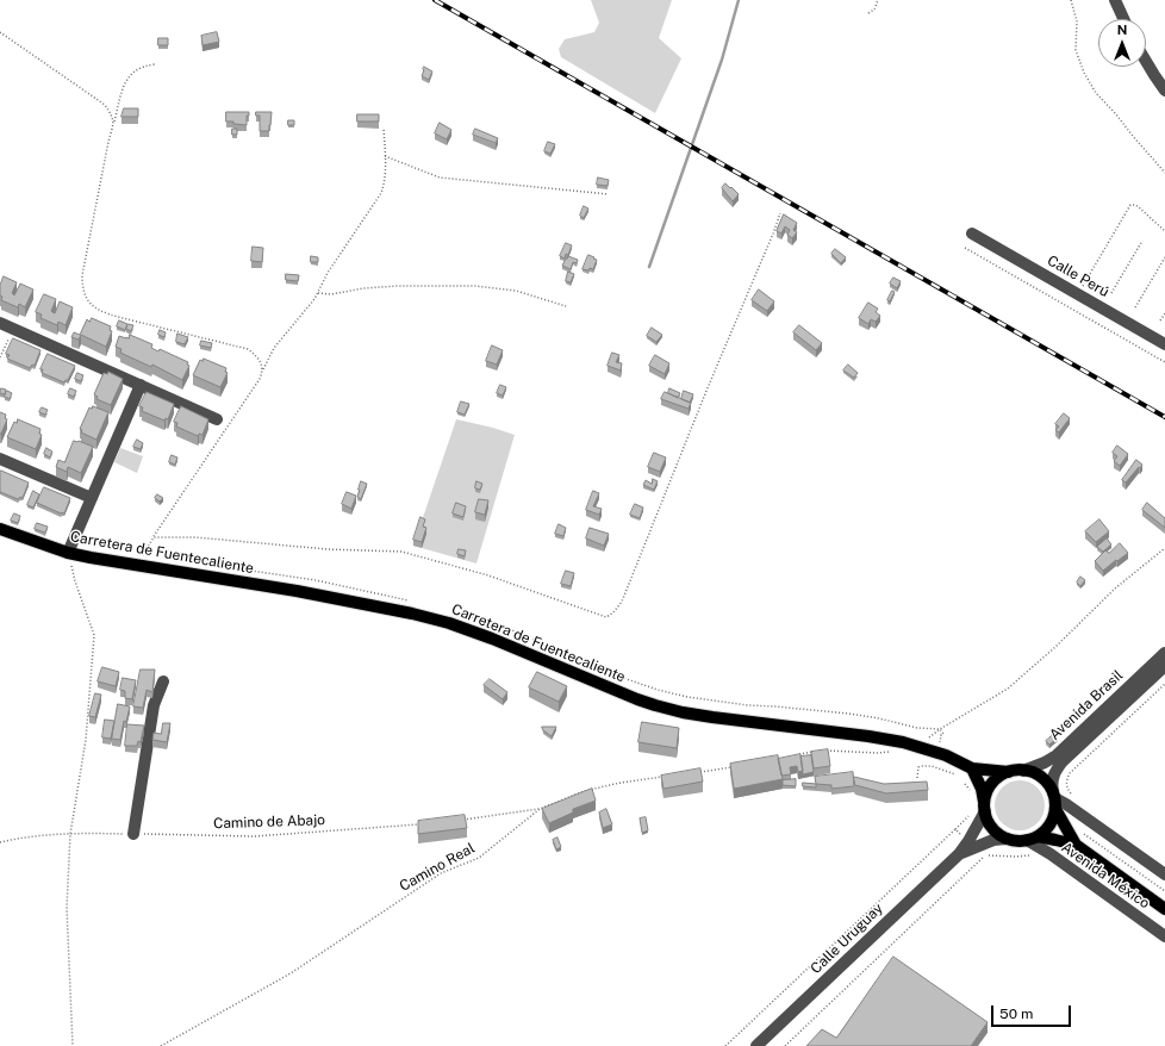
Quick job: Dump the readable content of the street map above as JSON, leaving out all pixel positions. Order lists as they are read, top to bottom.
{
  "streets": {
    "main road": ["Carretera de Fuentecaliente", "Avenida México"],
    "street": ["Calle Perú", "Avenida Brasil", "Calle Uruguay"],
    "path": ["Camino de Abajo", "Camino Real"]
  },
  "crossings": [
    ["Carretera de Fuentecaliente", "Avenida Brasil"],
    ["Carretera de Fuentecaliente", "Avenida México"],
    ["Carretera de Fuentecaliente", "Calle Uruguay"],
    ["Avenida Brasil", "Avenida México"],
    ["Avenida Brasil", "Calle Uruguay"],
    ["Avenida México", "Calle Uruguay"]
  ],
  "scale_bar": "50 m",
  "north": "top"
}
